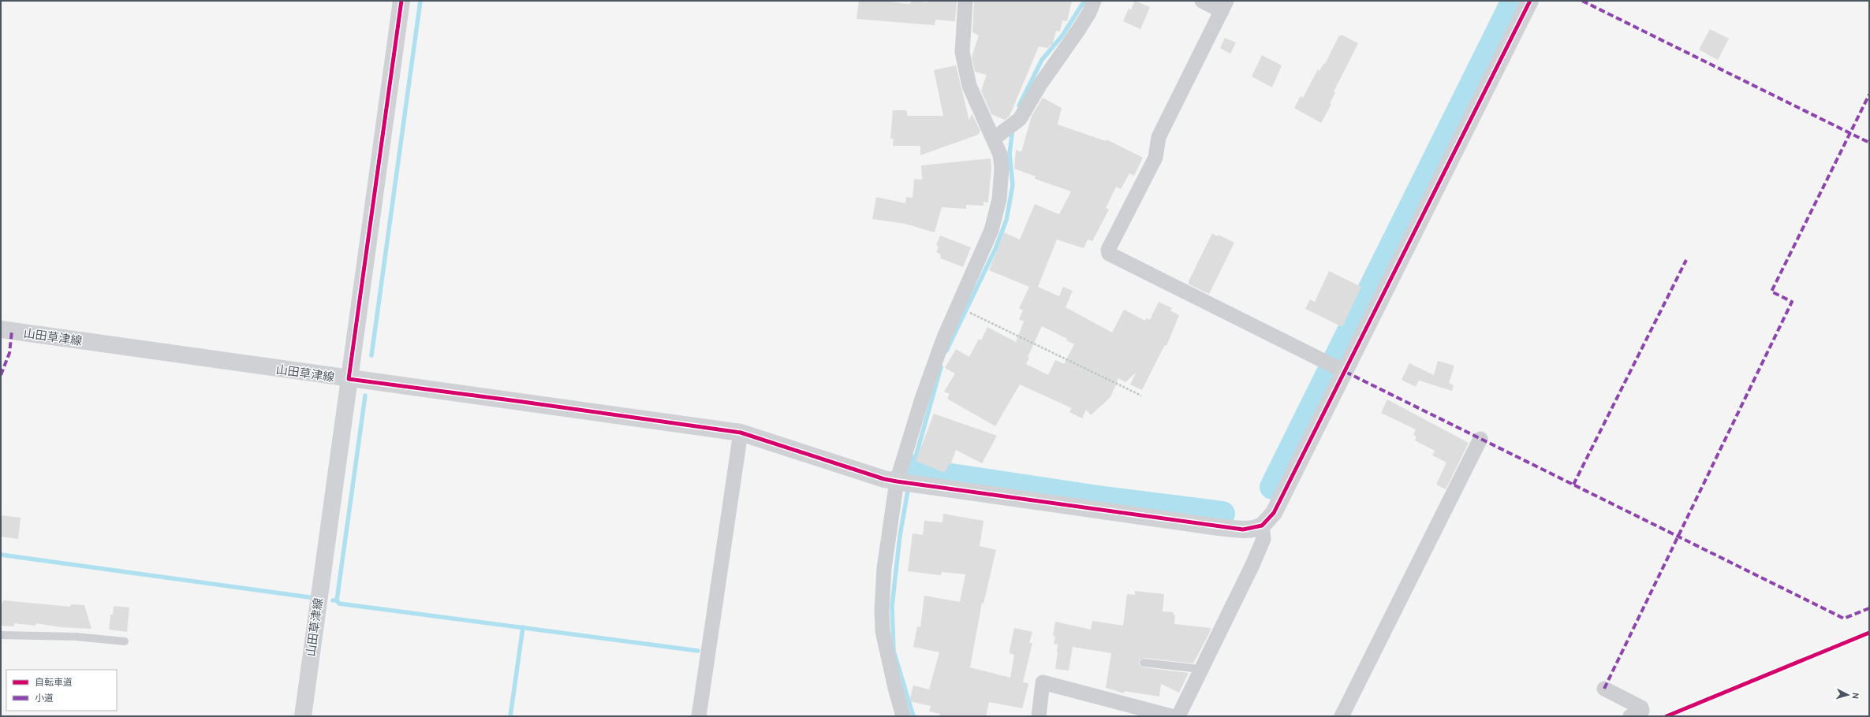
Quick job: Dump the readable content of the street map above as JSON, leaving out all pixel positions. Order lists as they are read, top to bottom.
{
  "streets": {
    "street": ["山田草津線"]
  },
  "legend": ["自転車道", "小道"],
  "north": "right"
}
